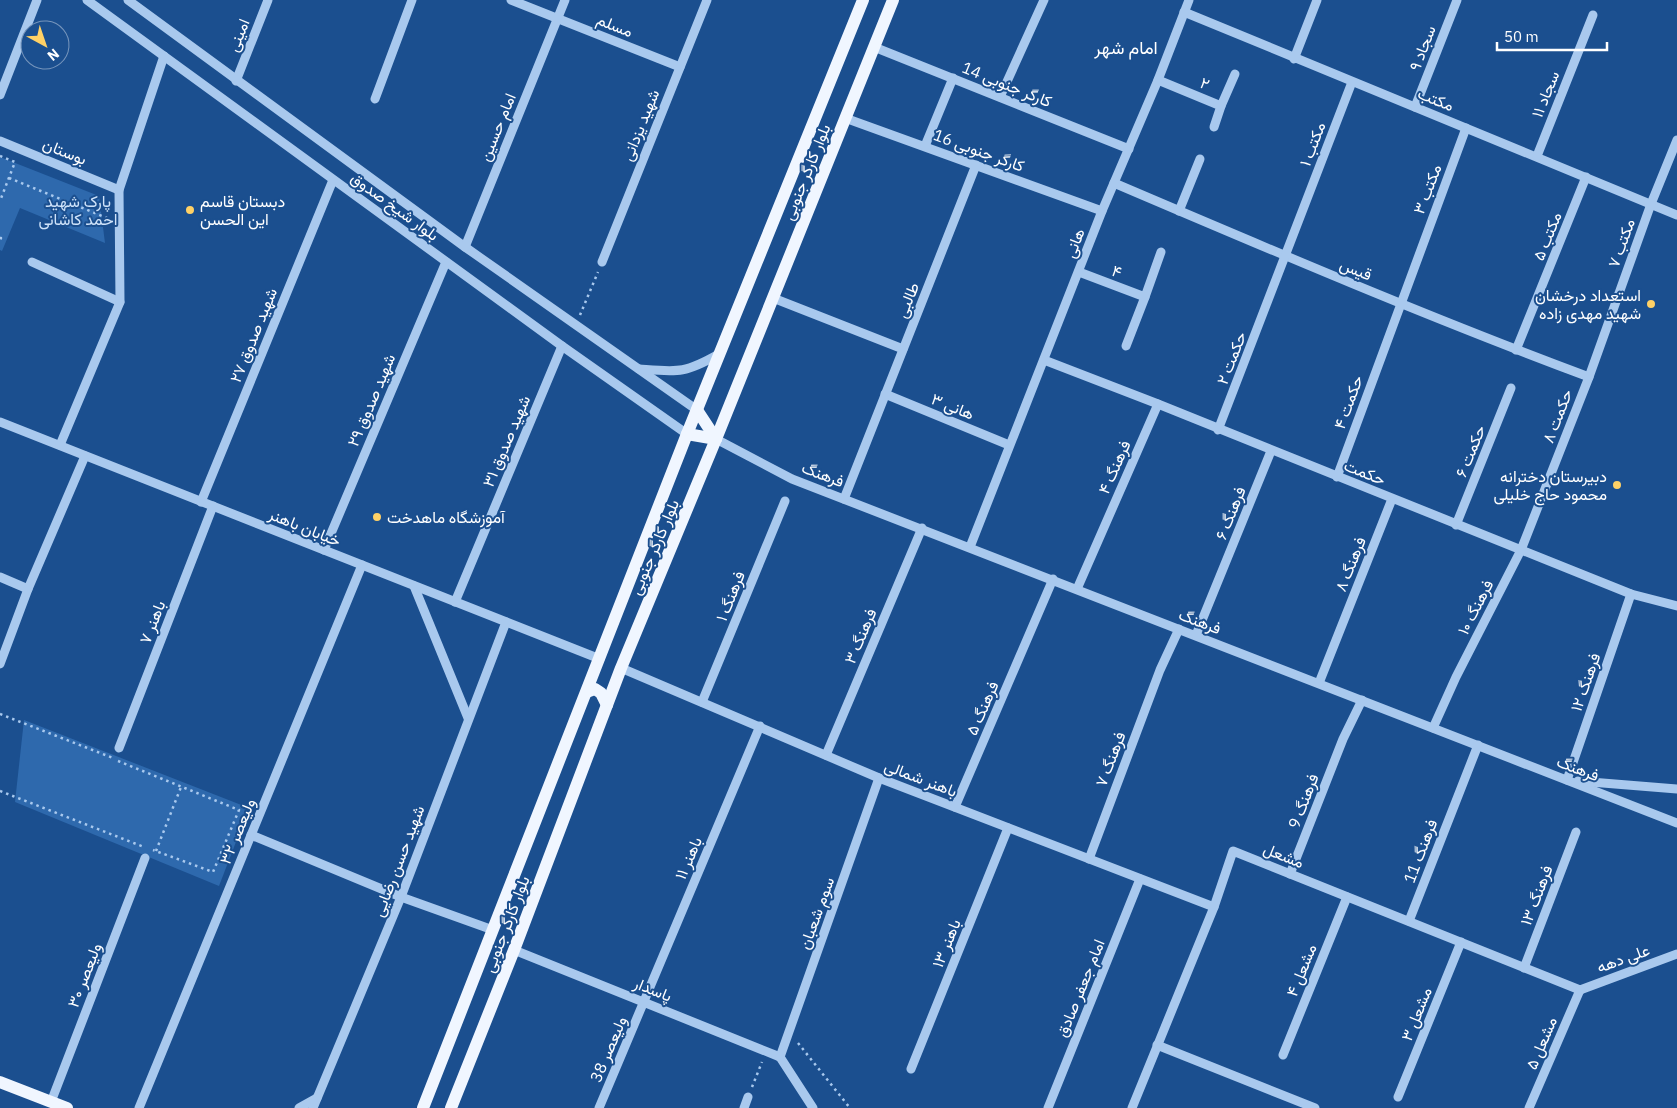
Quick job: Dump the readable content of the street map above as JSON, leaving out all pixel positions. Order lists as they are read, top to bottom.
{
  "streets": {
    "main road": ["بلوار کارگر جنوبی"],
    "street": [
      "مسلم",
      "امینی",
      "سجاد ۹",
      "۲",
      "کارگر جنوبی 14",
      "سجاد ۱۱",
      "مکتب",
      "شهید یزدانی",
      "امام حسین",
      "مکتب ۱",
      "کارگر جنوبی 16",
      "بوستان",
      "مکتب ۳",
      "بلوار شیخ صدوق",
      "مکتب ۵",
      "هانی",
      "مکتب ۷",
      "قیس",
      "۴",
      "طالبی",
      "شهید صدوق ۲۷",
      "حکمت ۲",
      "شهید صدوق ۲۹",
      "حکمت ۴",
      "هانی ۳",
      "حکمت ۸",
      "شهید صدوق ۳۱",
      "حکمت ۶",
      "فرهنگ ۴",
      "حکمت",
      "فرهنگ",
      "فرهنگ ۶",
      "خیابان باهنر",
      "فرهنگ ۸",
      "فرهنگ ۱",
      "فرهنگ ۱۰",
      "باهنر ۷",
      "فرهنگ ۳",
      "فرهنگ ۱۲",
      "فرهنگ ۵",
      "فرهنگ ۷",
      "باهنر شمالی",
      "فرهنگ 9",
      "ولیعصر ۳۲",
      "فرهنگ 11",
      "مشعل",
      "باهنر ۱۱",
      "شهید حسن رضایی",
      "فرهنگ ۱۳",
      "سوم شعبان",
      "باهنر ۱۳",
      "علی دهه",
      "مشعل ۴",
      "ولیعصر ۳۰",
      "امام جعفر صادق",
      "پاسدار",
      "مشعل ۳",
      "مشعل ۵",
      "ولیعصر 38"
    ]
  },
  "crossings": [
    ["مسلم", "شهید یزدانی"],
    ["مسلم", "امام حسین"],
    ["امینی", "بلوار شیخ صدوق"],
    ["سجاد ۹", "مکتب"],
    ["۲", "هانی"],
    ["کارگر جنوبی 14", "بلوار کارگر جنوبی"],
    ["کارگر جنوبی 14", "هانی"],
    ["سجاد ۱۱", "مکتب"],
    ["مکتب", "مکتب ۱"],
    ["مکتب", "مکتب ۳"],
    ["مکتب", "مکتب ۵"],
    ["مکتب", "هانی"],
    ["مکتب", "مکتب ۷"],
    ["امام حسین", "بلوار شیخ صدوق"],
    ["مکتب ۱", "قیس"],
    ["مکتب ۱", "حکمت ۲"],
    ["کارگر جنوبی 16", "بلوار کارگر جنوبی"],
    ["کارگر جنوبی 16", "هانی"],
    ["کارگر جنوبی 16", "طالبی"],
    ["بلوار کارگر جنوبی", "بلوار شیخ صدوق"],
    ["بلوار کارگر جنوبی", "فرهنگ"],
    ["بلوار کارگر جنوبی", "خیابان باهنر"],
    ["بلوار کارگر جنوبی", "باهنر شمالی"],
    ["بلوار کارگر جنوبی", "پاسدار"],
    ["مکتب ۳", "قیس"],
    ["مکتب ۳", "حکمت ۴"],
    ["بلوار شیخ صدوق", "شهید صدوق ۲۷"],
    ["بلوار شیخ صدوق", "شهید صدوق ۲۹"],
    ["بلوار شیخ صدوق", "شهید صدوق ۳۱"],
    ["مکتب ۵", "قیس"],
    ["هانی", "قیس"],
    ["هانی", "۴"],
    ["هانی", "هانی ۳"],
    ["هانی", "حکمت"],
    ["هانی", "فرهنگ"],
    ["مکتب ۷", "قیس"],
    ["مکتب ۷", "حکمت ۸"],
    ["قیس", "حکمت ۲"],
    ["قیس", "حکمت ۴"],
    ["قیس", "حکمت ۸"],
    ["طالبی", "هانی ۳"],
    ["طالبی", "فرهنگ"],
    ["شهید صدوق ۲۷", "خیابان باهنر"],
    ["حکمت ۲", "حکمت"],
    ["شهید صدوق ۲۹", "خیابان باهنر"],
    ["حکمت ۴", "حکمت"],
    ["حکمت ۸", "حکمت"],
    ["حکمت ۸", "فرهنگ ۱۰"],
    ["شهید صدوق ۳۱", "خیابان باهنر"],
    ["حکمت ۶", "حکمت"],
    ["فرهنگ ۴", "حکمت"],
    ["فرهنگ ۴", "فرهنگ"],
    ["حکمت", "فرهنگ ۶"],
    ["حکمت", "فرهنگ ۸"],
    ["حکمت", "فرهنگ ۱۰"],
    ["حکمت", "فرهنگ ۱۲"],
    ["فرهنگ", "فرهنگ ۶"],
    ["فرهنگ", "فرهنگ ۸"],
    ["فرهنگ", "فرهنگ ۱۰"],
    ["فرهنگ", "فرهنگ ۳"],
    ["فرهنگ", "فرهنگ ۱۲"],
    ["فرهنگ", "فرهنگ ۵"],
    ["فرهنگ", "فرهنگ ۷"],
    ["فرهنگ", "فرهنگ 9"],
    ["فرهنگ", "فرهنگ 11"],
    ["خیابان باهنر", "باهنر ۷"],
    ["خیابان باهنر", "ولیعصر ۳۲"],
    ["خیابان باهنر", "شهید حسن رضایی"],
    ["فرهنگ ۱", "باهنر شمالی"],
    ["فرهنگ ۳", "باهنر شمالی"],
    ["فرهنگ ۵", "باهنر شمالی"],
    ["فرهنگ ۷", "باهنر شمالی"],
    ["باهنر شمالی", "مشعل"],
    ["باهنر شمالی", "باهنر ۱۱"],
    ["باهنر شمالی", "سوم شعبان"],
    ["باهنر شمالی", "باهنر ۱۳"],
    ["باهنر شمالی", "امام جعفر صادق"],
    ["فرهنگ 9", "مشعل"],
    ["فرهنگ 11", "مشعل"],
    ["مشعل", "فرهنگ ۱۳"],
    ["مشعل", "علی دهه"],
    ["مشعل", "مشعل ۴"],
    ["مشعل", "مشعل ۳"],
    ["مشعل", "مشعل ۵"],
    ["باهنر ۱۱", "پاسدار"],
    ["باهنر ۱۱", "ولیعصر 38"],
    ["سوم شعبان", "پاسدار"],
    ["علی دهه", "مشعل ۵"],
    ["پاسدار", "ولیعصر 38"]
  ],
  "districts": ["امام شهر"],
  "parks": ["پارک شهید احمد کاشانی"],
  "places": [
    "دبستان قاسم این الحسن",
    "استعداد درخشان شهید مهدی زاده",
    "دبيرستان دخترانه محمود حاج خلیلی",
    "آموزشگاه ماهدخت"
  ],
  "scale_bar": "50 m",
  "north": "bottom right"
}
